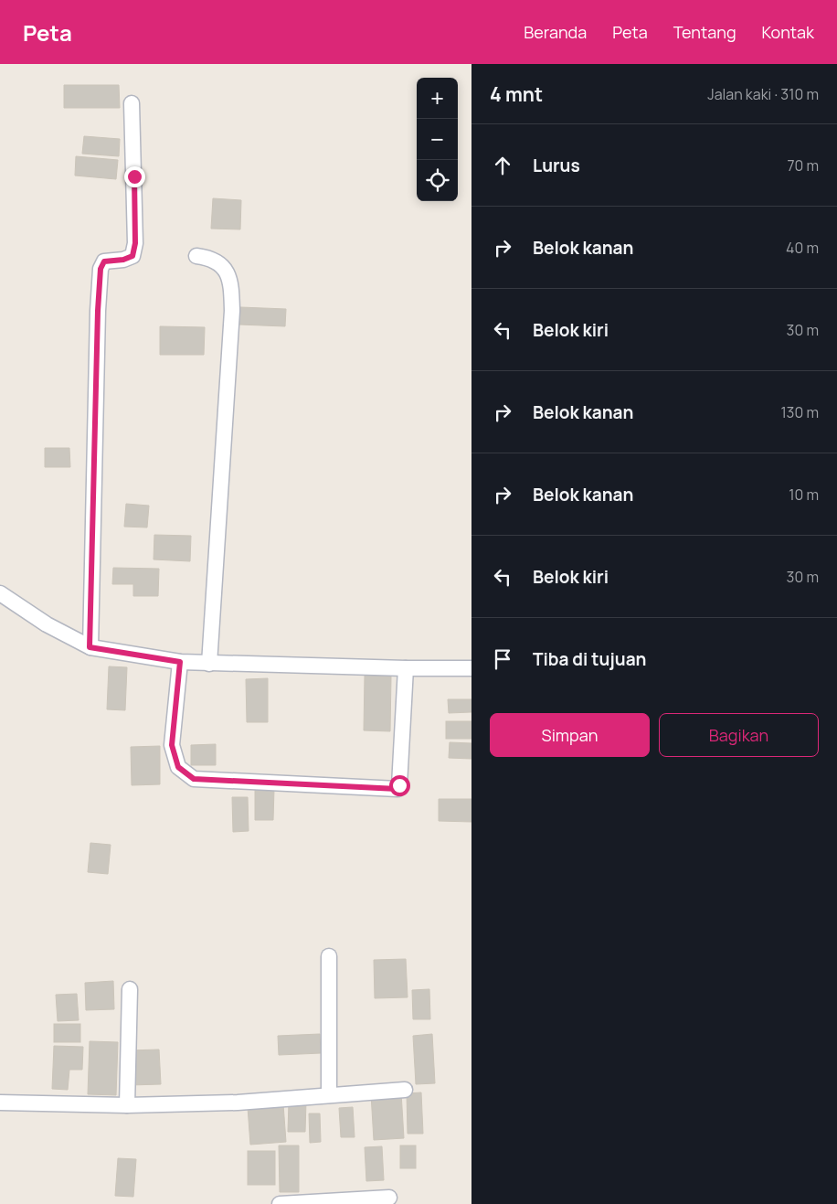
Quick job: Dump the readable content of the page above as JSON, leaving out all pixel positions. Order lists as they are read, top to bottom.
{
  "page": {
    "header": "Peta",
    "nav": [
      "Beranda",
      "Peta",
      "Tentang",
      "Kontak"
    ],
    "heading": ["4 mnt", "Jalan kaki · 310 m"],
    "map_buttons": ["+", "−"],
    "list": [
      ["Lurus", "70 m"],
      ["Belok kanan", "40 m"],
      ["Belok kiri", "30 m"],
      ["Belok kanan", "130 m"],
      ["Belok kanan", "10 m"],
      ["Belok kiri", "30 m"],
      "Tiba di tujuan"
    ],
    "buttons": ["Simpan", "Bagikan"]
  }
}
